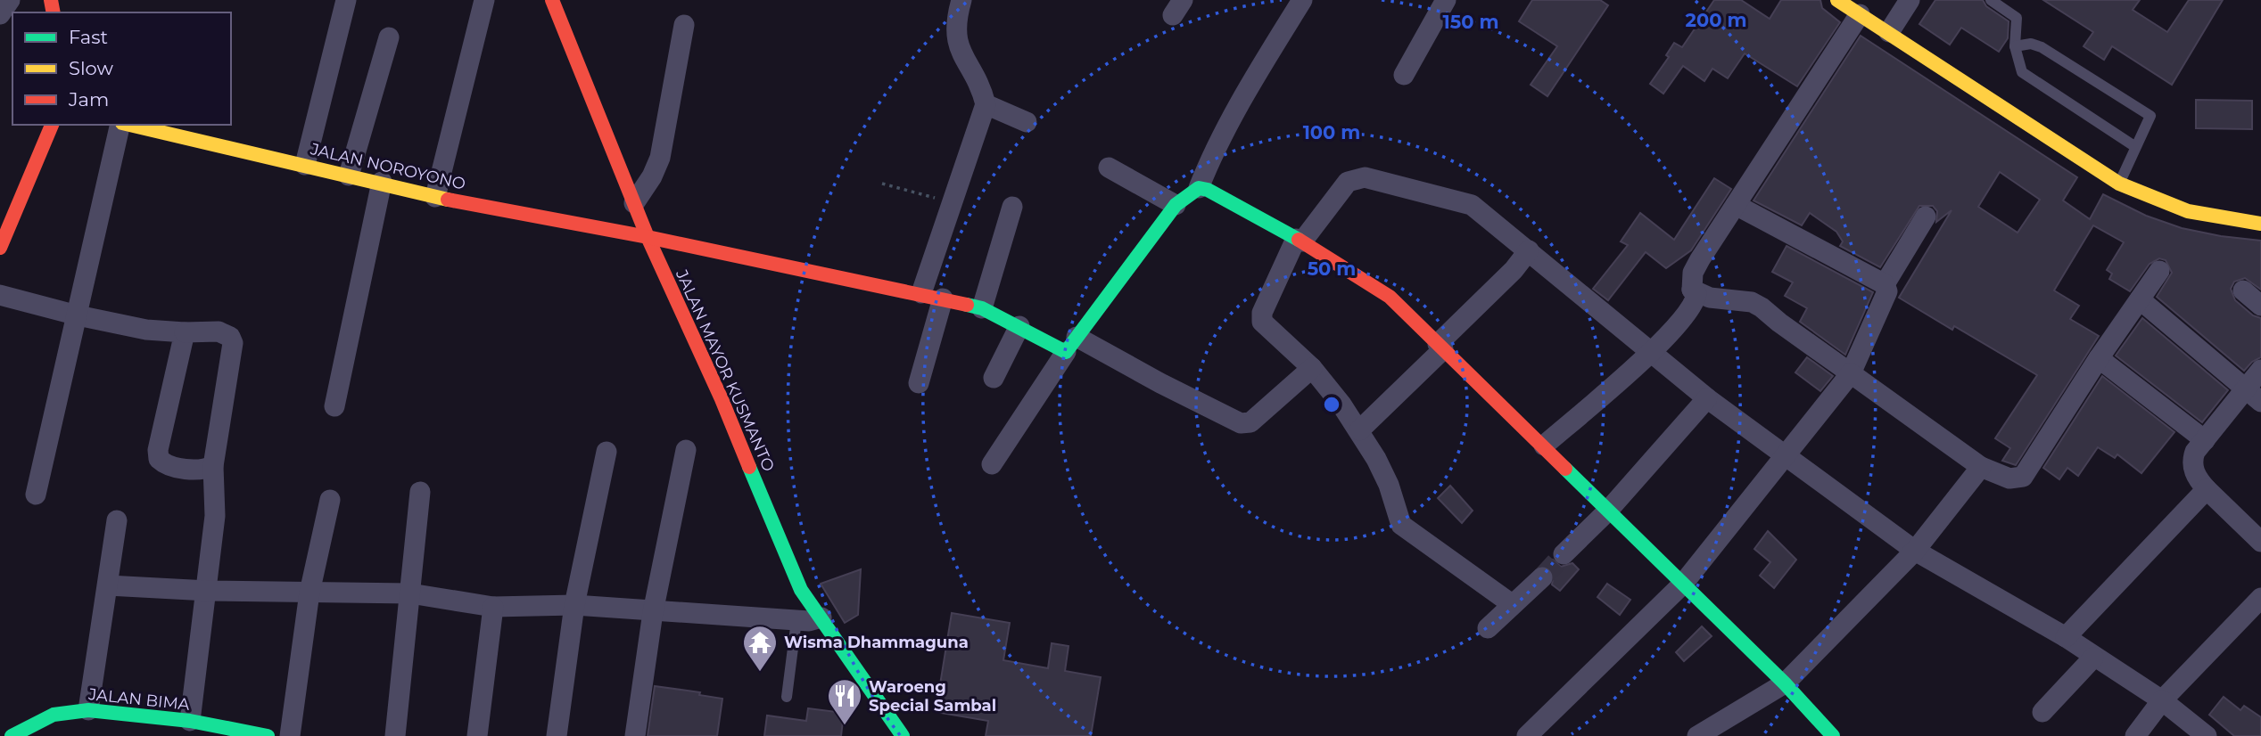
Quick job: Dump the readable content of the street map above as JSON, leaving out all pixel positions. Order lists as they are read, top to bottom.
{
  "streets": {
    "street": ["JALAN NOROYONO", "JALAN MAYOR KUSMANTO", "JALAN BIMA"]
  },
  "crossings": [
    ["JALAN NOROYONO", "JALAN MAYOR KUSMANTO"]
  ],
  "places": {
    "temple": ["Wisma Dhammaguna"],
    "restaurant": ["Waroeng Special Sambal"]
  },
  "legend": ["Fast", "Slow", "Jam"],
  "rings": [
    "200 m",
    "150 m",
    "100 m",
    "50 m"
  ]
}
